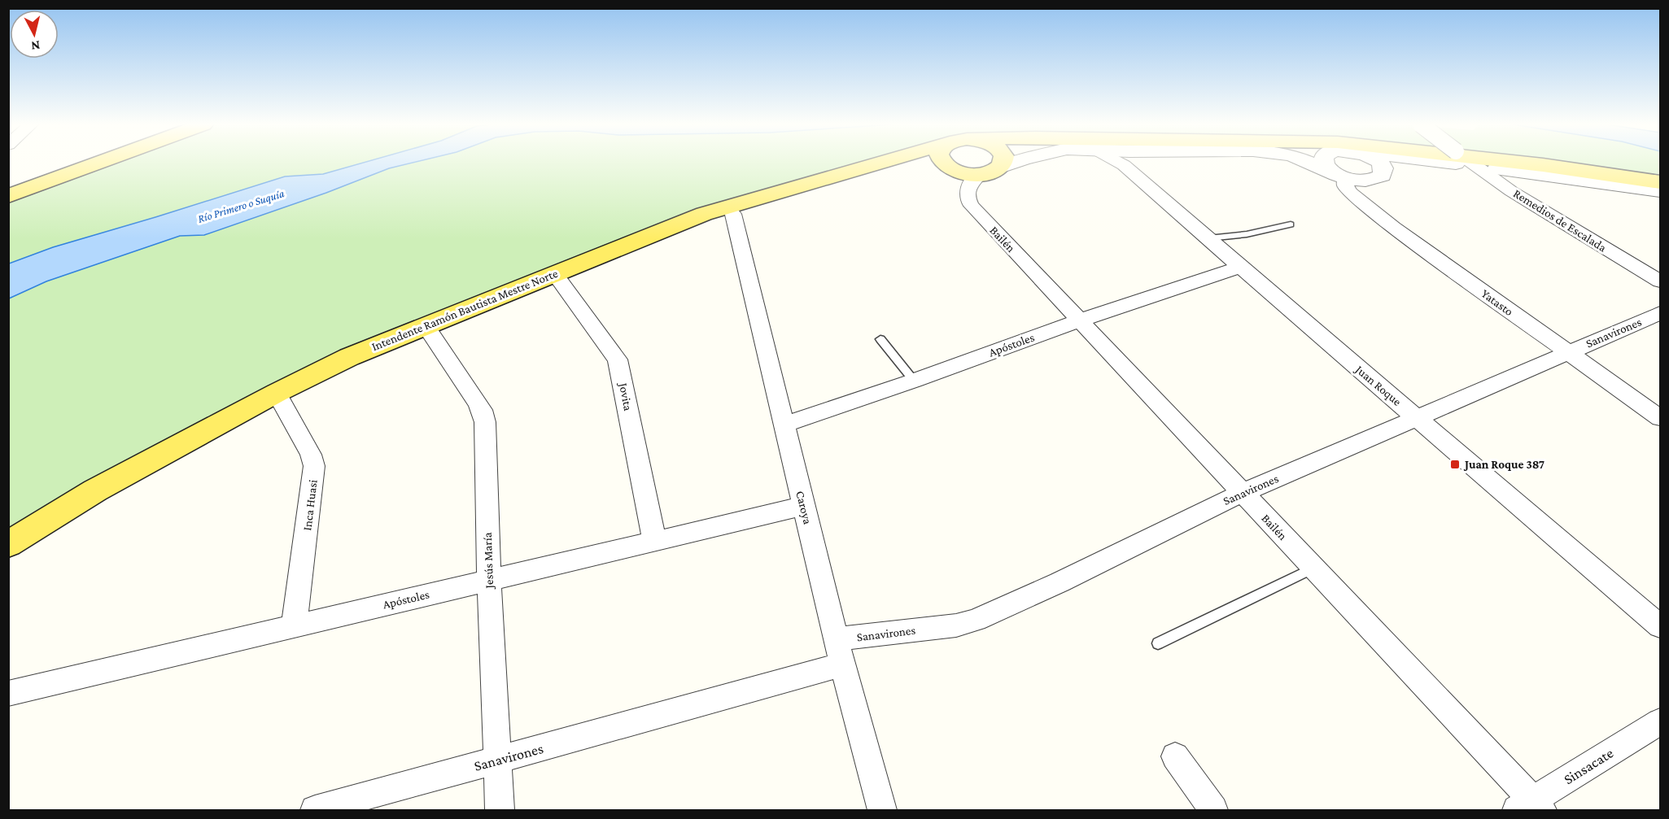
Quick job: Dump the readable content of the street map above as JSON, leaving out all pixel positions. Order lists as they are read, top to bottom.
{
  "streets": {
    "main road": ["Intendente Ramón Bautista Mestre Norte"],
    "street": [
      "Remedios de Escalada",
      "Bailén",
      "Yatasto",
      "Sanavirones",
      "Apóstoles",
      "Juan Roque",
      "Jovita",
      "Inca Huasi",
      "Caroya",
      "Jesús María",
      "Sinsacate"
    ]
  },
  "crossings": [
    ["Bailén", "Sanavirones"],
    ["Bailén", "Apóstoles"],
    ["Bailén", "Sinsacate"],
    ["Yatasto", "Sanavirones"],
    ["Intendente Ramón Bautista Mestre Norte", "Jovita"],
    ["Intendente Ramón Bautista Mestre Norte", "Inca Huasi"],
    ["Intendente Ramón Bautista Mestre Norte", "Caroya"],
    ["Intendente Ramón Bautista Mestre Norte", "Jesús María"],
    ["Sanavirones", "Juan Roque"],
    ["Sanavirones", "Caroya"],
    ["Sanavirones", "Jesús María"],
    ["Apóstoles", "Juan Roque"],
    ["Apóstoles", "Jovita"],
    ["Apóstoles", "Inca Huasi"],
    ["Apóstoles", "Caroya"],
    ["Apóstoles", "Jesús María"]
  ],
  "water": ["Río Primero o Suquía"],
  "places": {
    "transit": ["Juan Roque 387"]
  },
  "north": "bottom"
}
